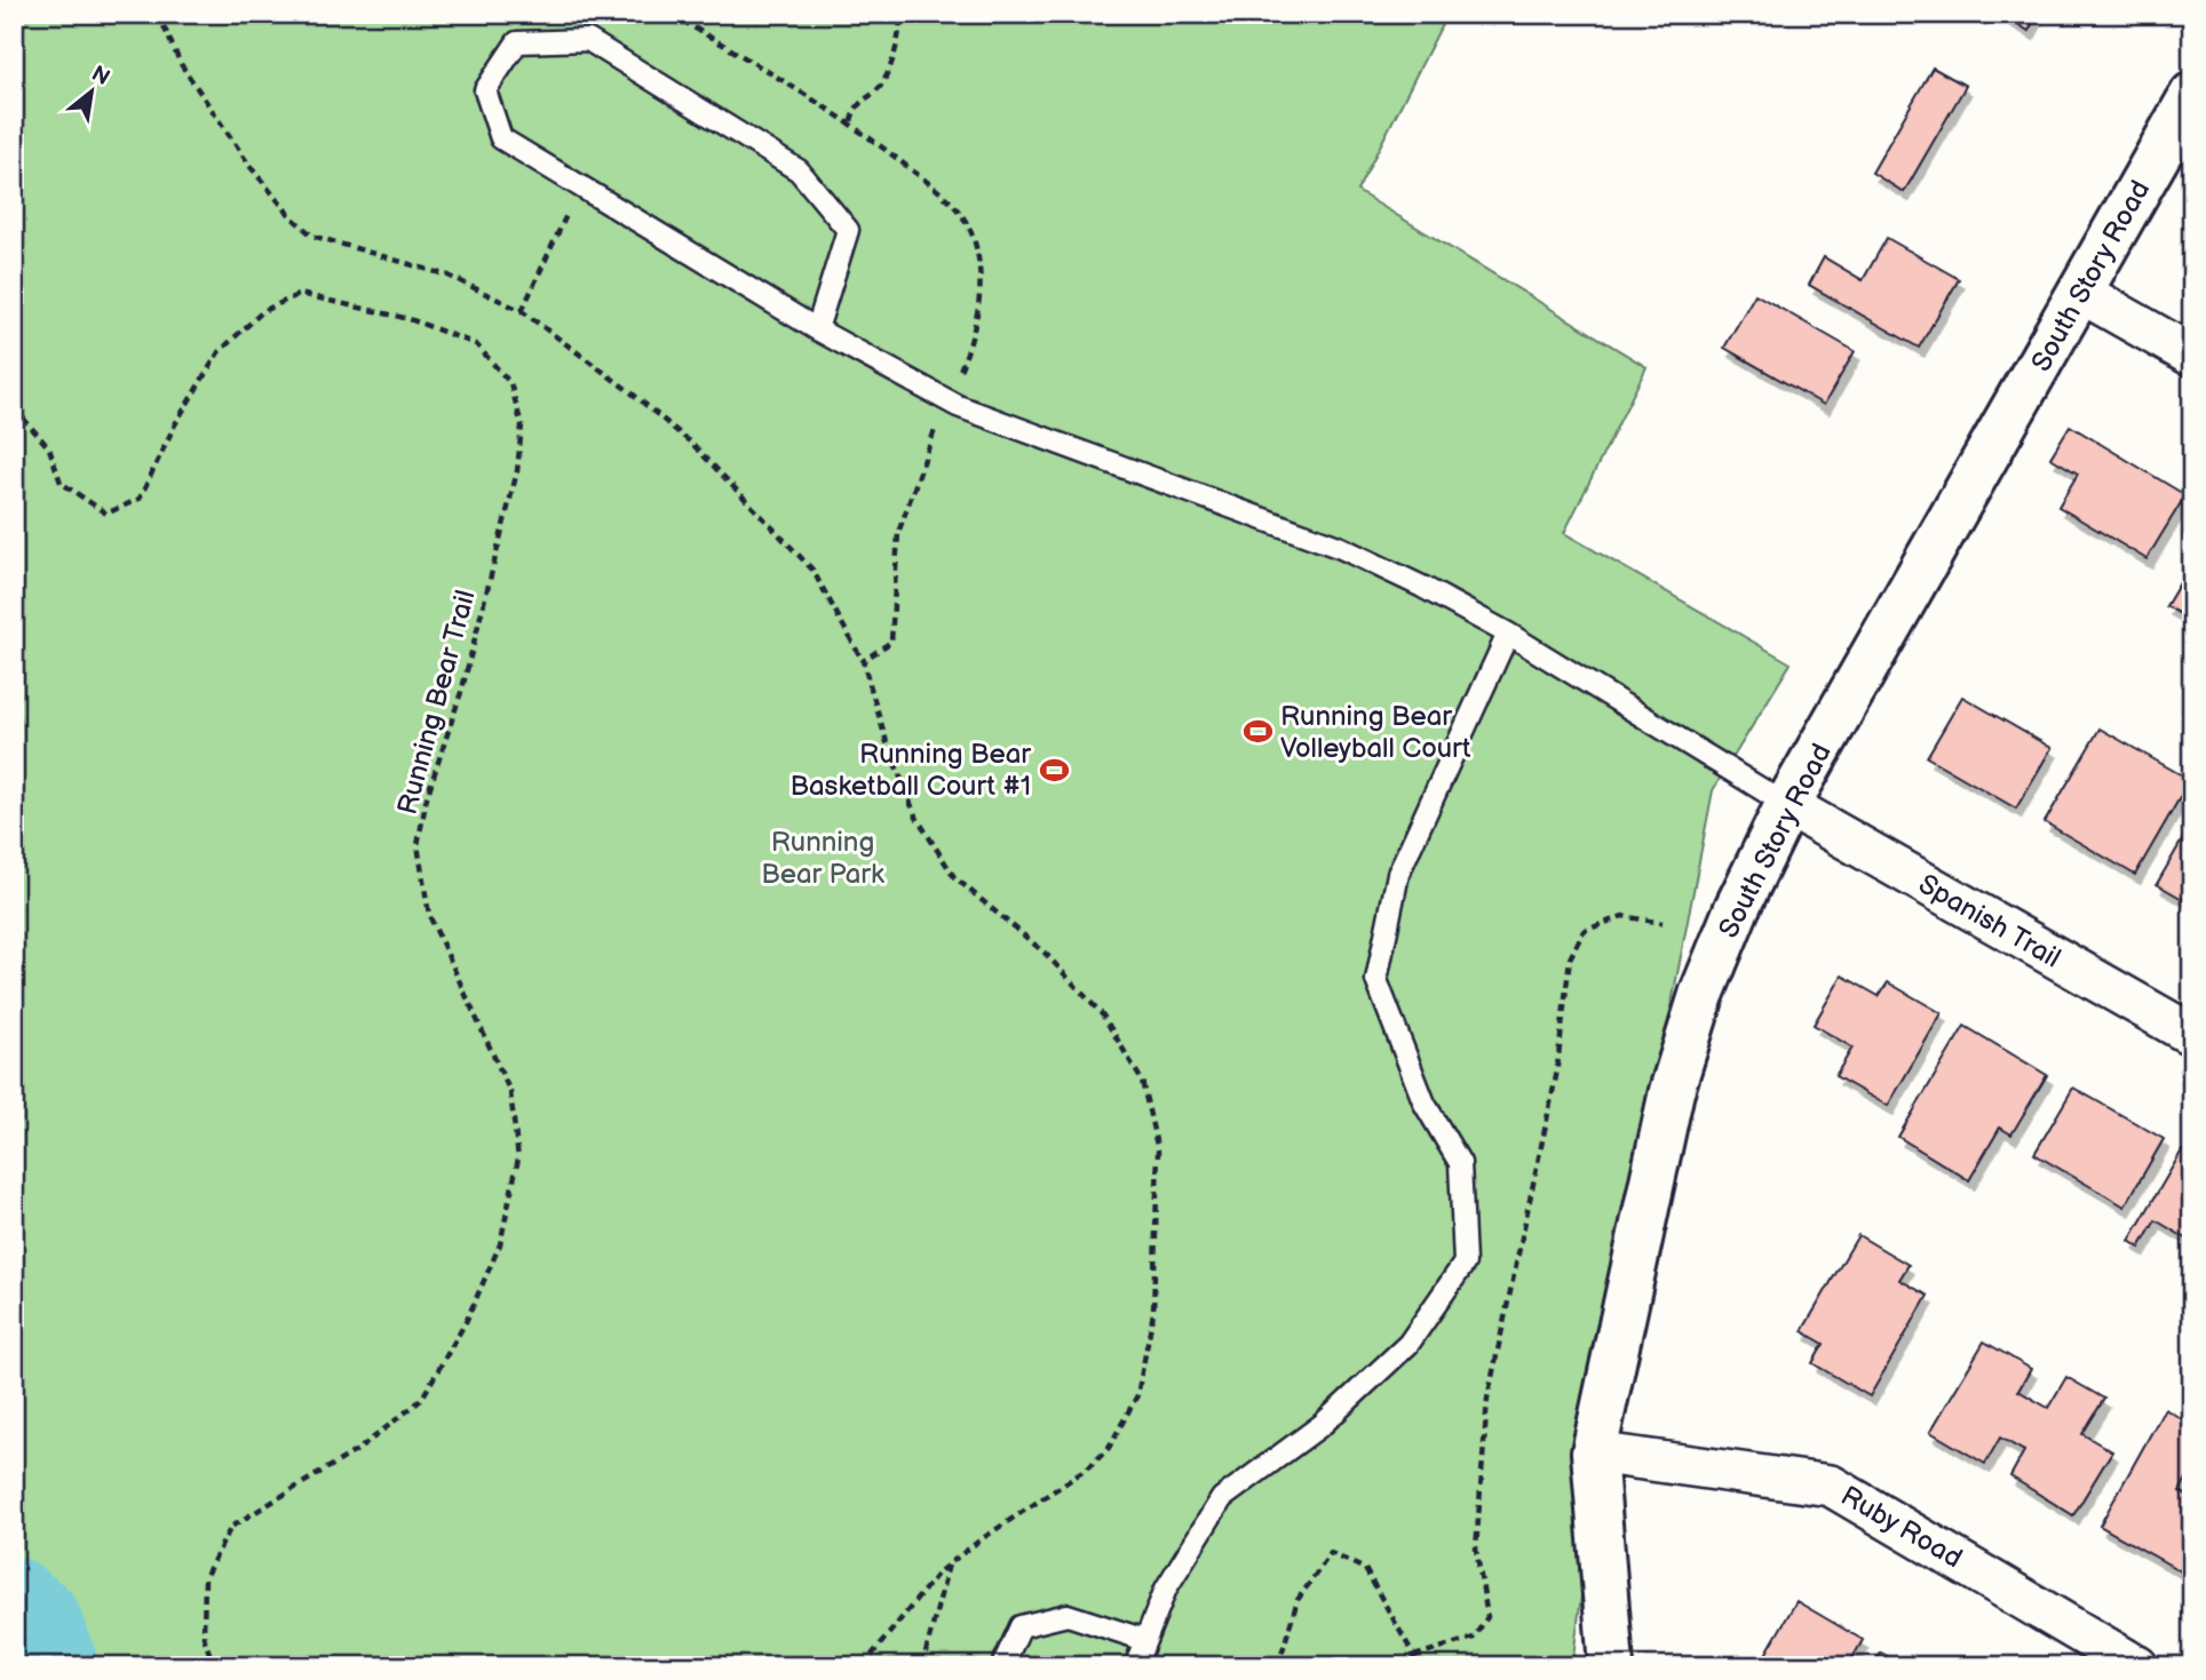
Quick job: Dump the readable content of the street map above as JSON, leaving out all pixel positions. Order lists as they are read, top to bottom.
{
  "streets": {
    "main road": ["South Story Road"],
    "street": ["Spanish Trail", "Ruby Road"],
    "path": ["Running Bear Trail"]
  },
  "crossings": [
    ["South Story Road", "Spanish Trail"],
    ["South Story Road", "Ruby Road"]
  ],
  "parks": ["Running Bear Park"],
  "places": {
    "sports": ["Running Bear Volleyball Court", "Running Bear Basketball Court #1"]
  },
  "north": "top right"
}
